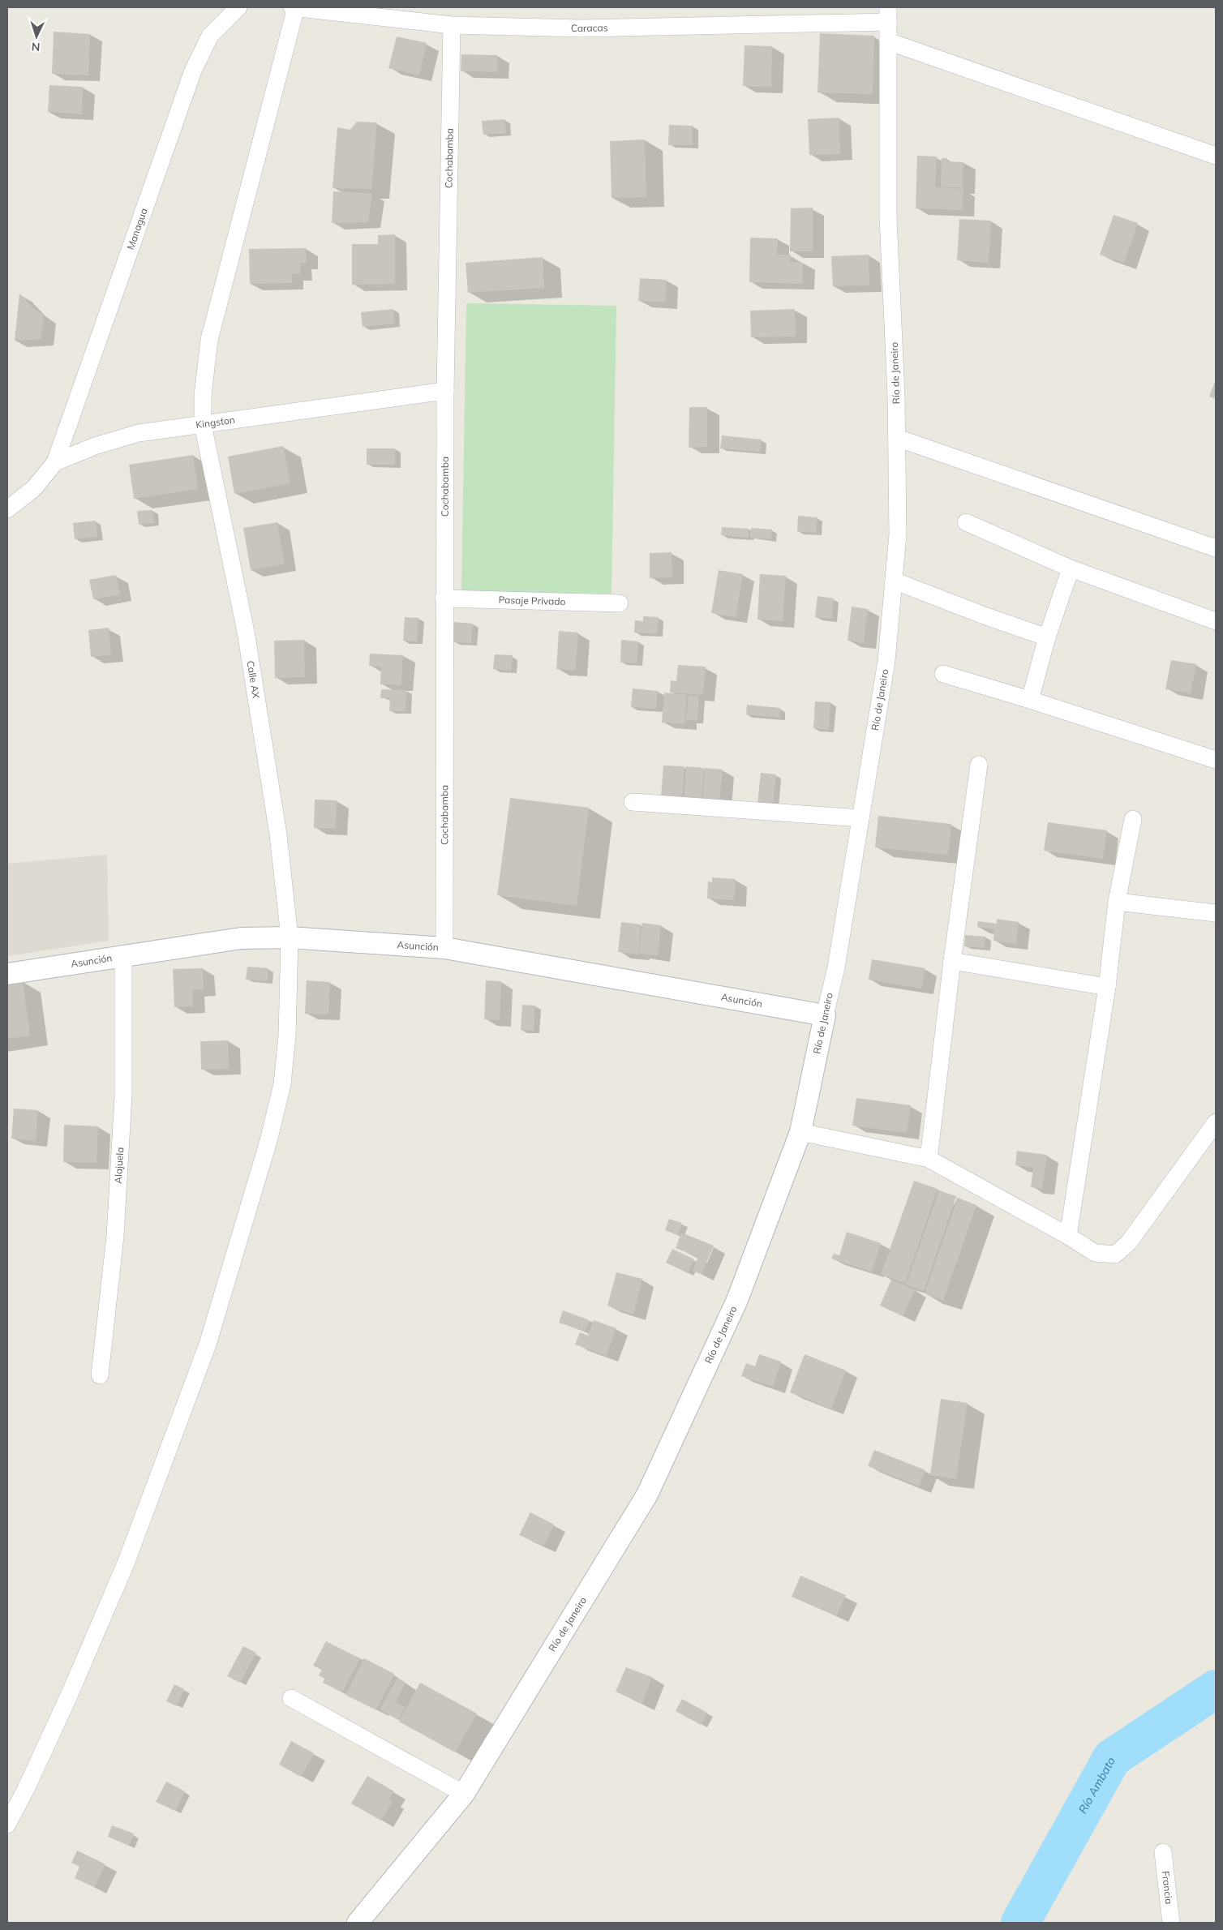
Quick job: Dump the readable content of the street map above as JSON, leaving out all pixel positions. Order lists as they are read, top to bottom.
{
  "streets": {
    "street": [
      "Caracas",
      "Cochabamba",
      "Managua",
      "Río de Janeiro",
      "Kingston",
      "Pasaje Privado",
      "Calle AX",
      "Asunción",
      "Alajuela",
      "Francia"
    ]
  },
  "crossings": [
    ["Caracas", "Cochabamba"],
    ["Caracas", "Río de Janeiro"],
    ["Caracas", "Calle AX"],
    ["Cochabamba", "Kingston"],
    ["Cochabamba", "Pasaje Privado"],
    ["Cochabamba", "Asunción"],
    ["Managua", "Kingston"],
    ["Río de Janeiro", "Asunción"],
    ["Kingston", "Calle AX"],
    ["Calle AX", "Asunción"],
    ["Asunción", "Alajuela"]
  ],
  "water": ["Río Ambato"],
  "north": "bottom"
}
